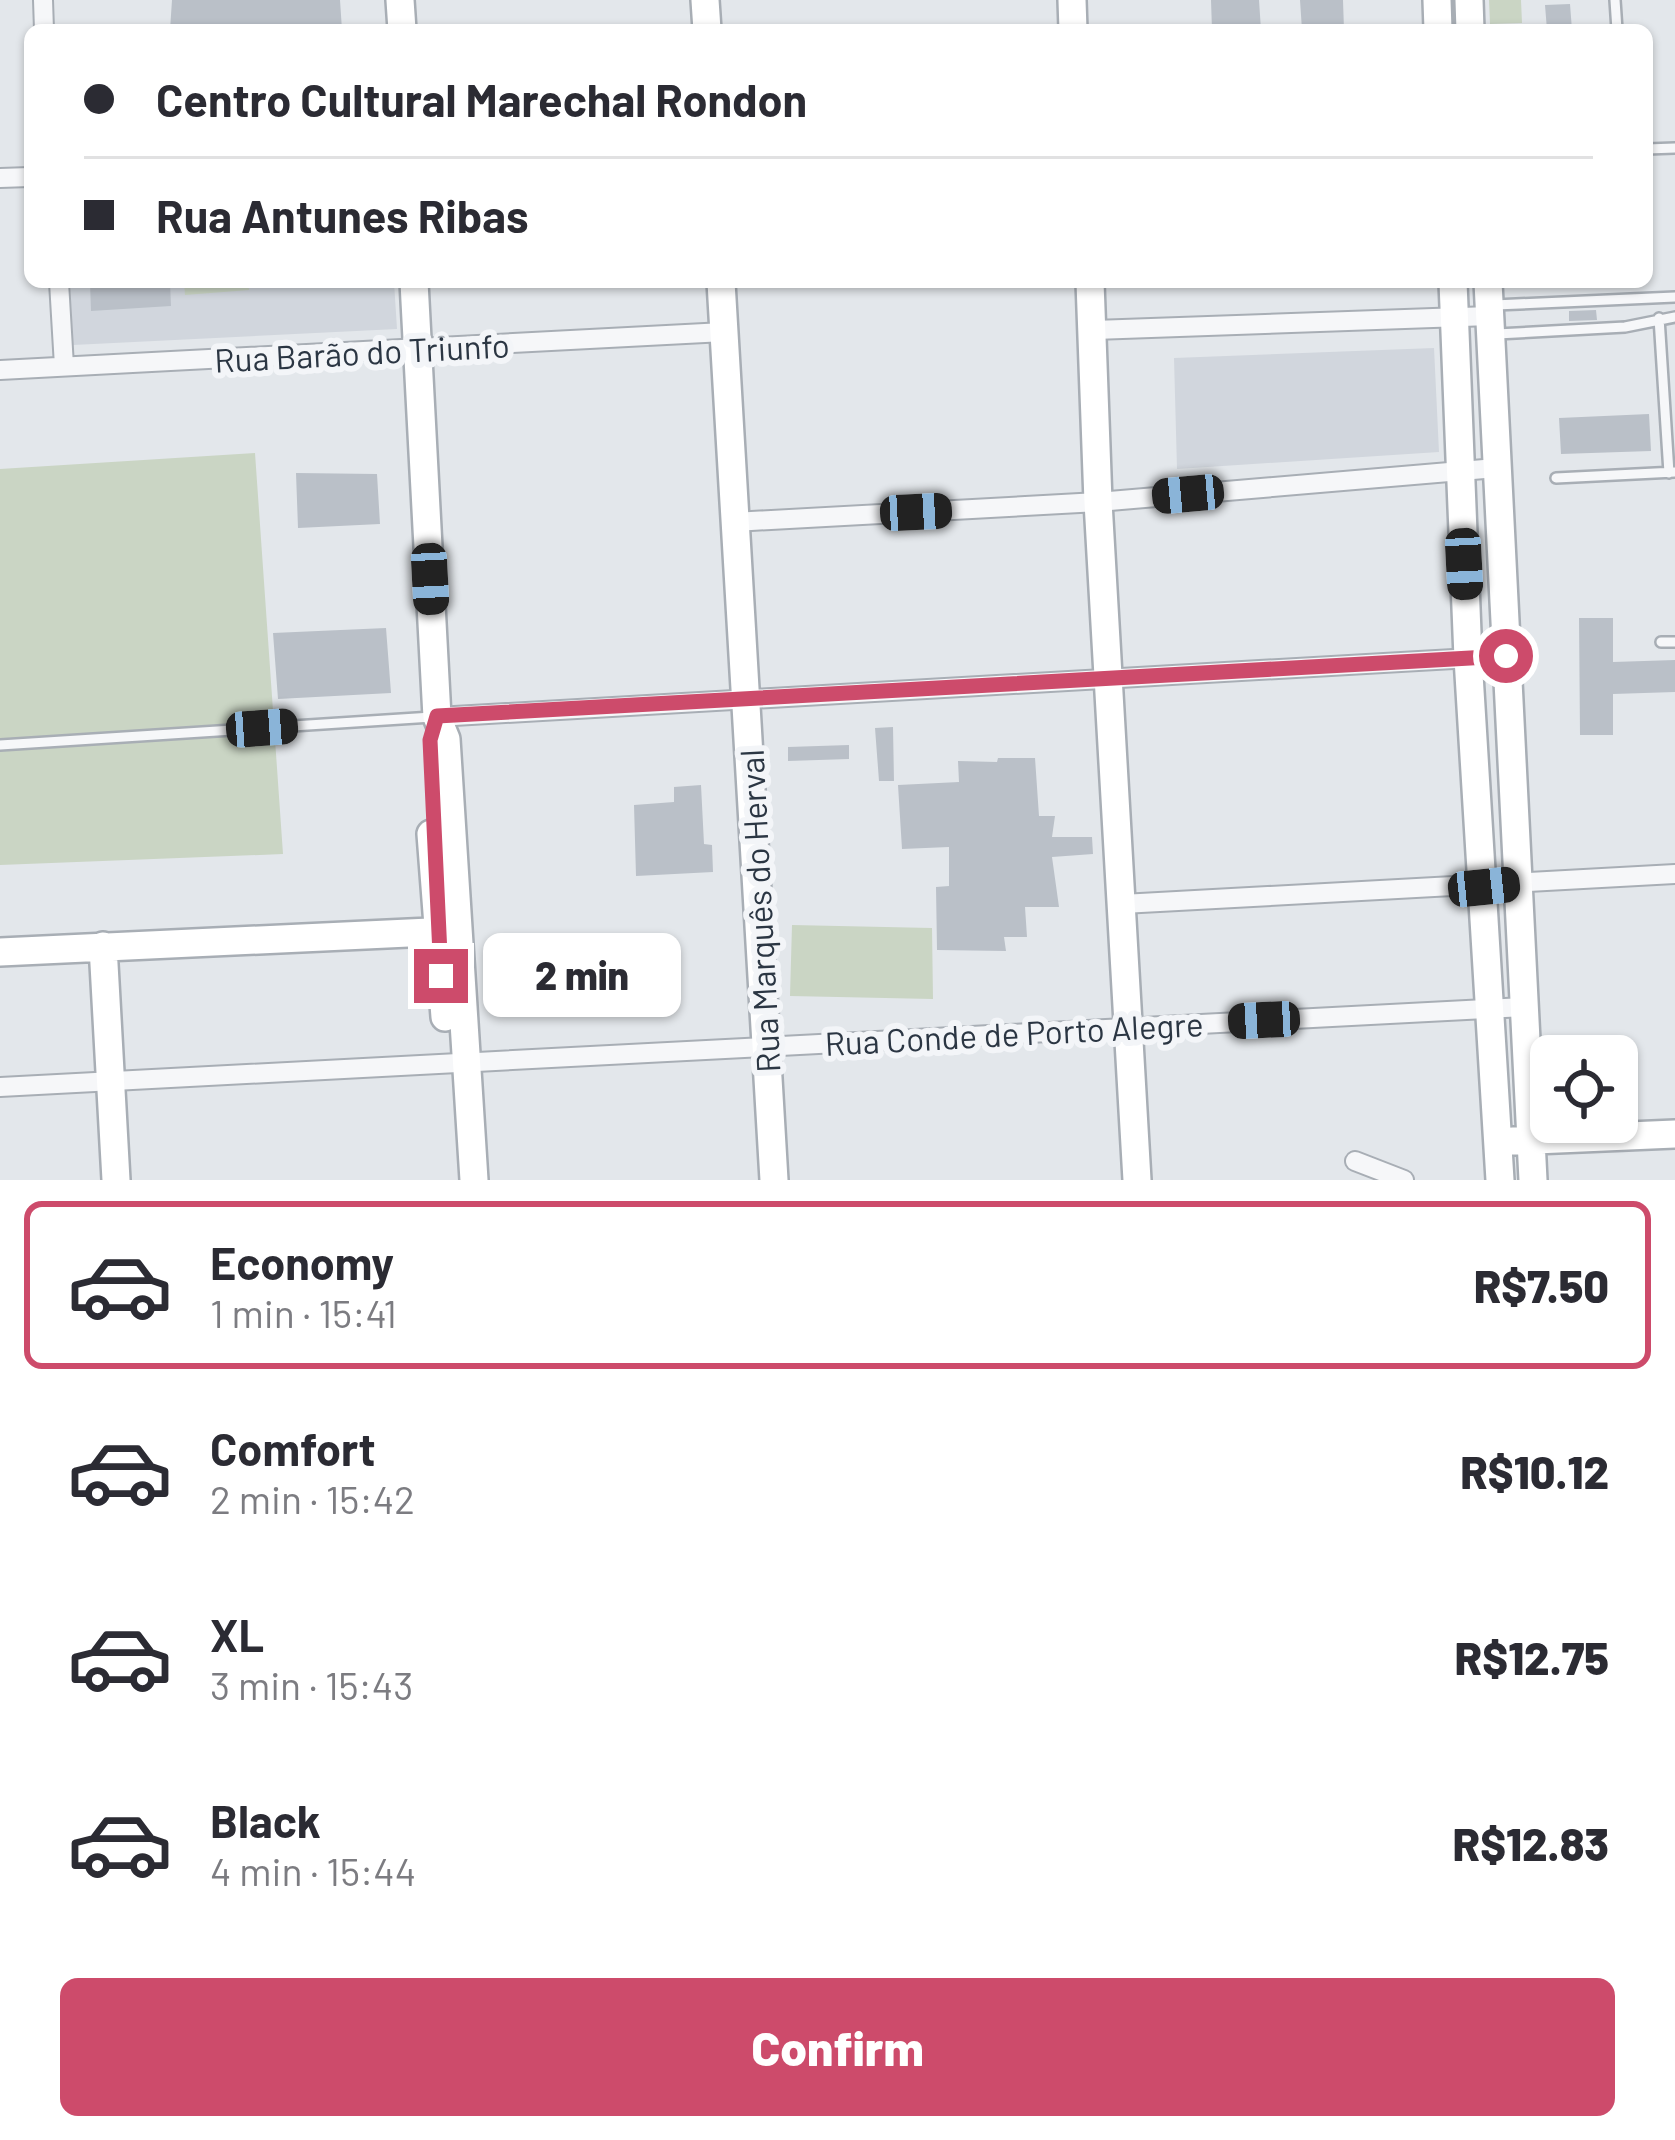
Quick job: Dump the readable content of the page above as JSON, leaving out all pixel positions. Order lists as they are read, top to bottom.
{
  "streets": {
    "street": ["Rua Barão do Triunfo", "Rua Marquês do Herval", "Rua Conde de Porto Alegre"]
  },
  "crossings": [
    ["Rua Barão do Triunfo", "Rua Marquês do Herval"],
    ["Rua Marquês do Herval", "Rua Conde de Porto Alegre"]
  ],
  "page": {
    "banner": ["Centro Cultural Marechal Rondon", "Rua Antunes Ribas"],
    "bubble": "2 min",
    "list": [
      {
        "name": "Economy",
        "note": "1 min · 15:41",
        "value": "R$7.50"
      },
      {
        "name": "Comfort",
        "note": "2 min · 15:42",
        "value": "R$10.12"
      },
      {
        "name": "XL",
        "note": "3 min · 15:43",
        "value": "R$12.75"
      },
      {
        "name": "Black",
        "note": "4 min · 15:44",
        "value": "R$12.83"
      }
    ],
    "buttons": "Confirm"
  }
}
